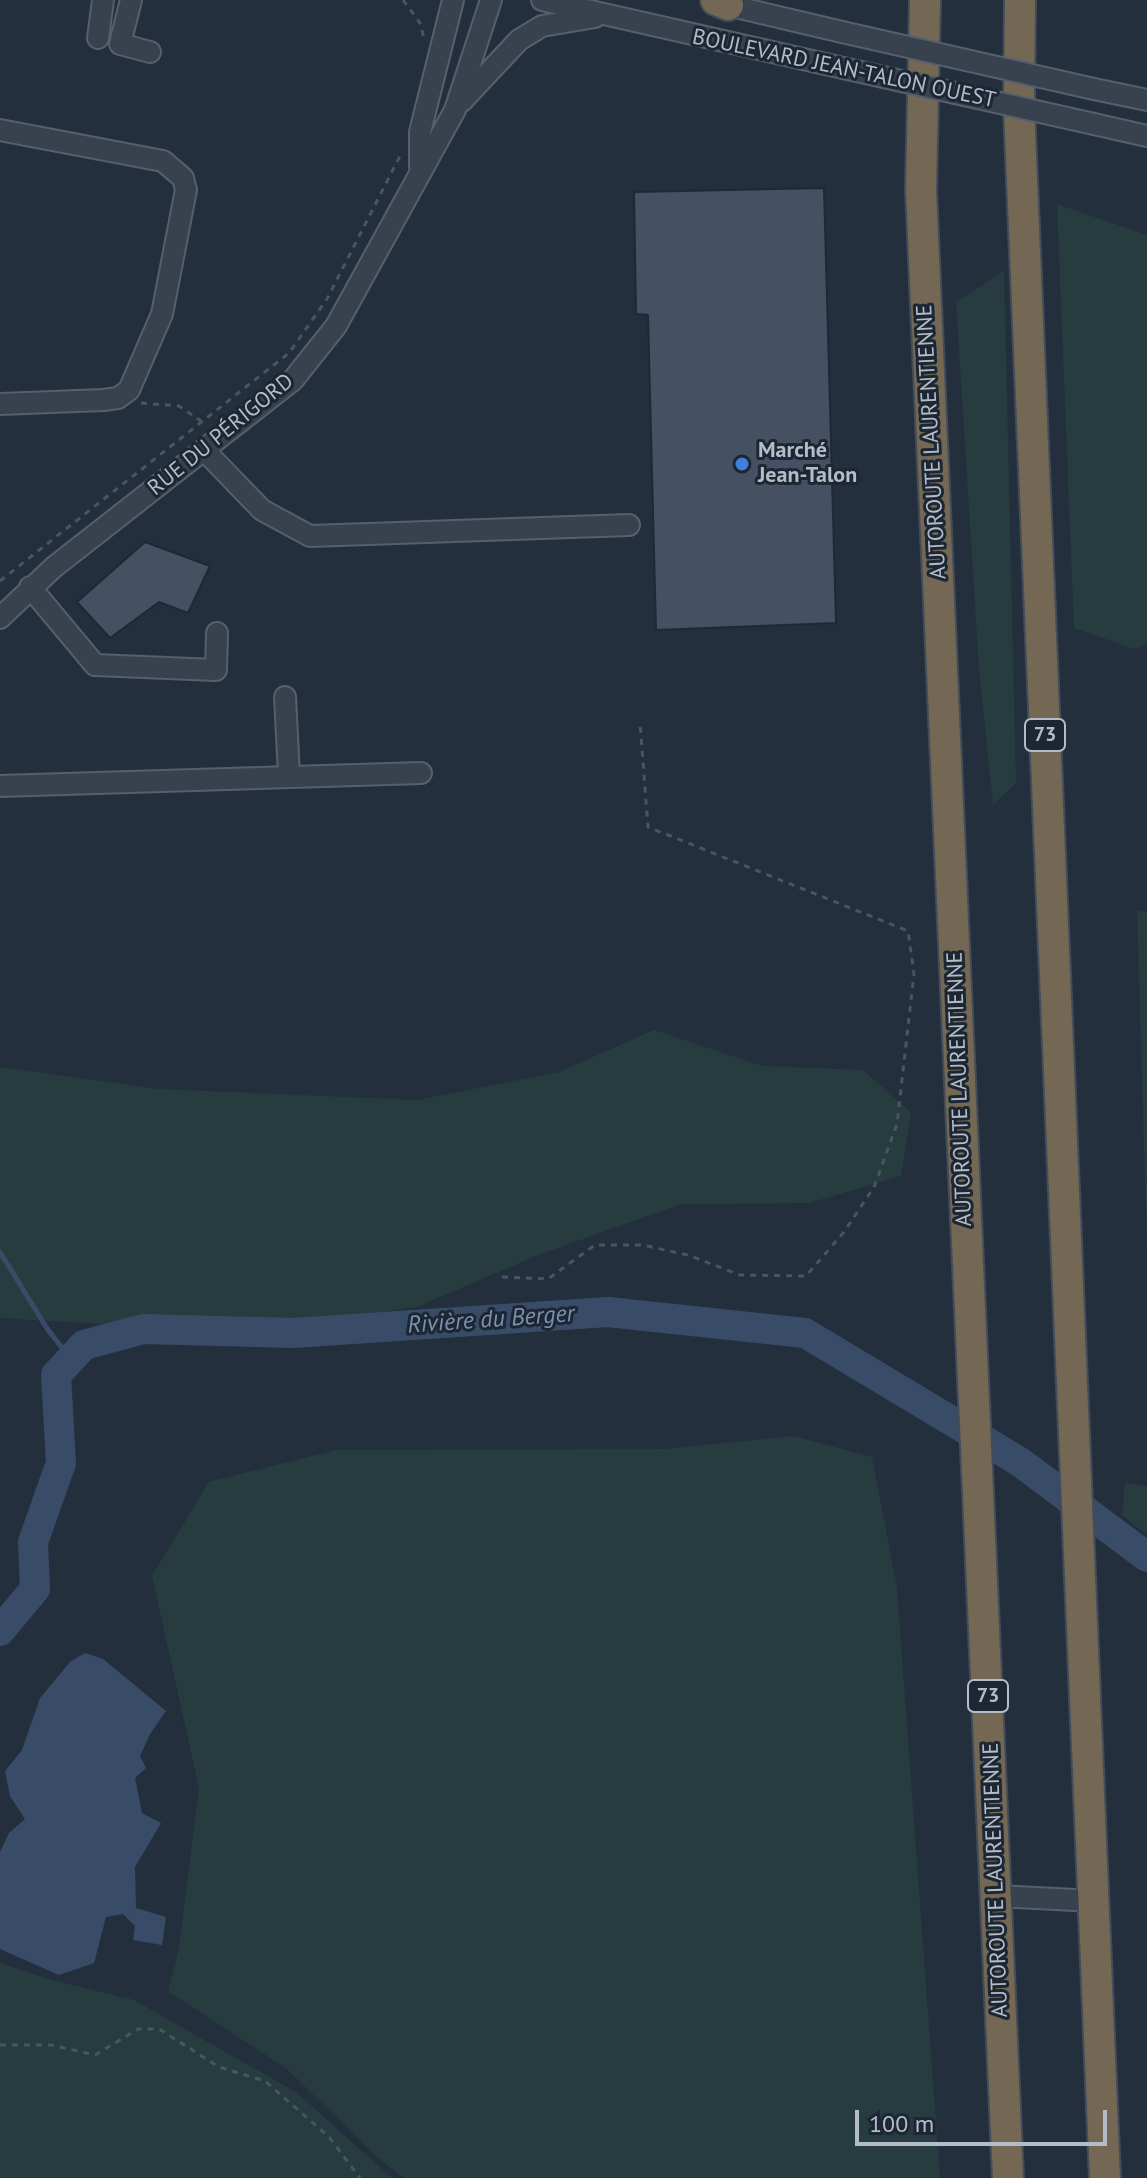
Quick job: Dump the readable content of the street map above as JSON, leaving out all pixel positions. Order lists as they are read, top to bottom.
{
  "streets": {
    "highway": ["AUTOROUTE LAURENTIENNE", "73"],
    "street": ["BOULEVARD JEAN-TALON OUEST", "RUE DU PÉRIGORD"]
  },
  "water": ["Rivière du Berger"],
  "places": ["Marché Jean-Talon"],
  "scale_bar": "100 m"
}
